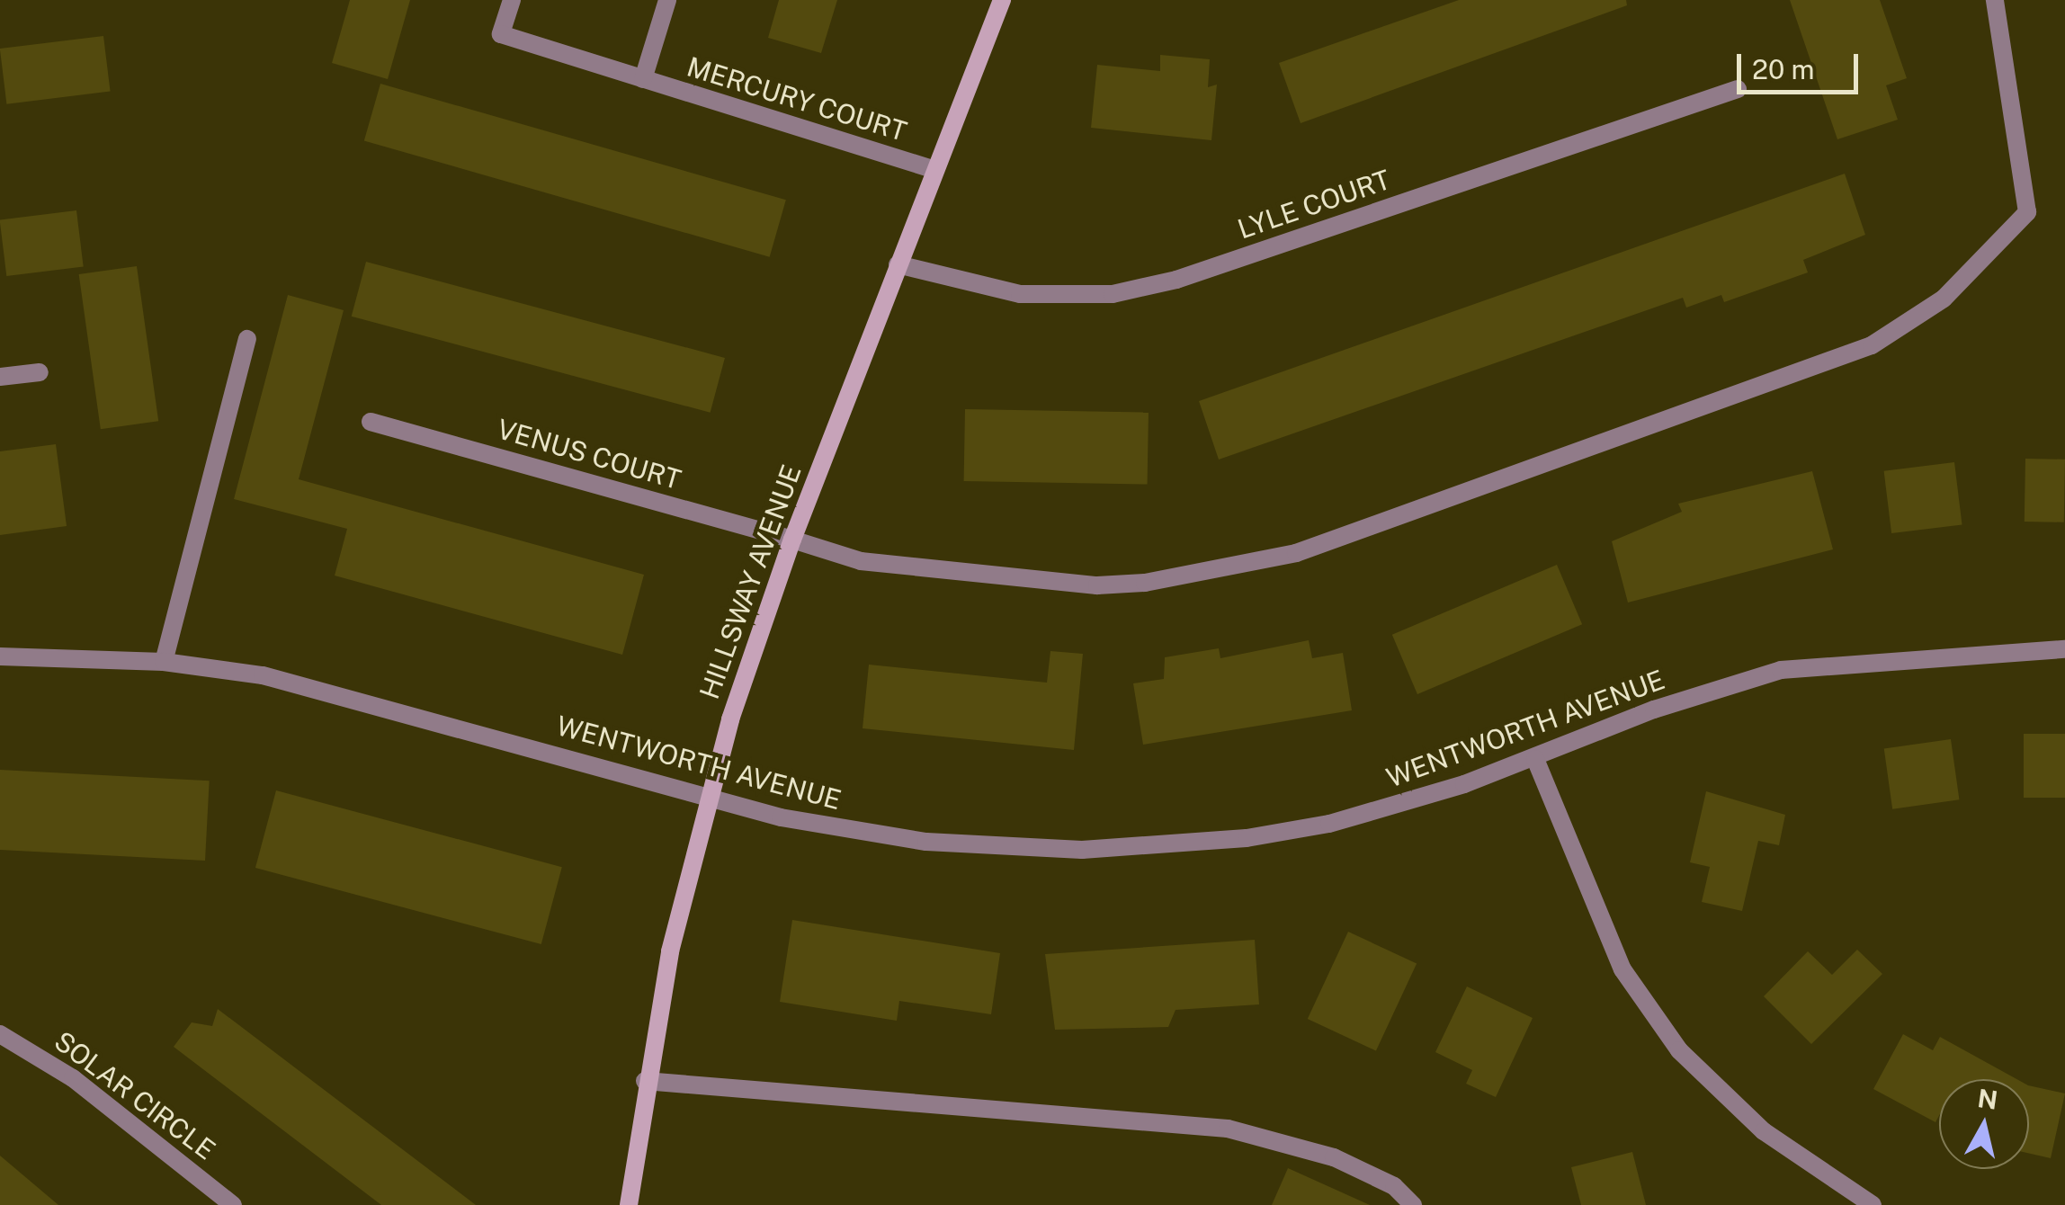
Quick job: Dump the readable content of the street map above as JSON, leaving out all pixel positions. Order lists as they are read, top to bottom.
{
  "streets": {
    "street": [
      "MERCURY COURT",
      "LYLE COURT",
      "VENUS COURT",
      "HILLSWAY AVENUE",
      "WENTWORTH AVENUE",
      "SOLAR CIRCLE"
    ]
  },
  "crossings": [
    ["MERCURY COURT", "HILLSWAY AVENUE"],
    ["LYLE COURT", "HILLSWAY AVENUE"],
    ["VENUS COURT", "HILLSWAY AVENUE"],
    ["HILLSWAY AVENUE", "WENTWORTH AVENUE"]
  ],
  "scale_bar": "20 m",
  "north": "top"
}
